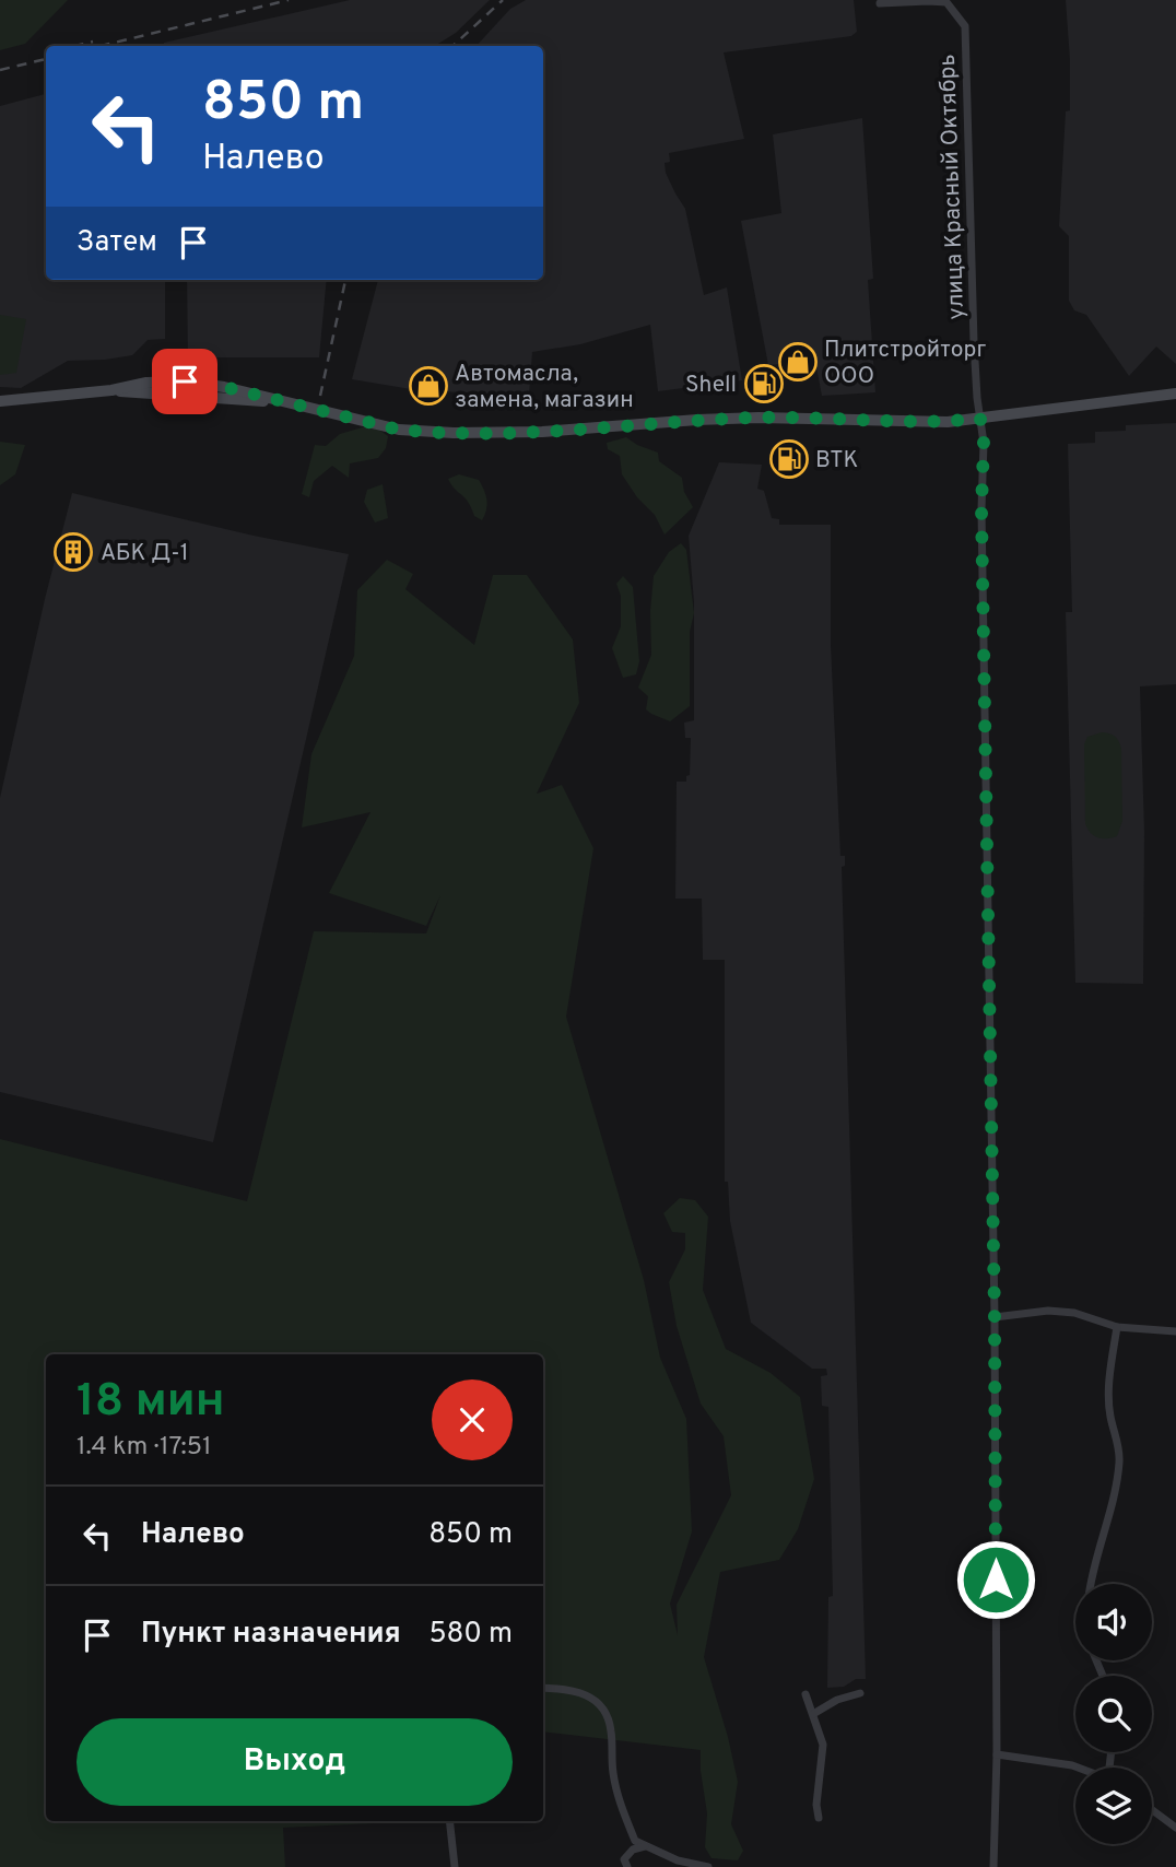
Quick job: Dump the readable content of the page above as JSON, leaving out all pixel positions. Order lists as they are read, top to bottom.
{
  "streets": {
    "street": ["улица Красный Октябрь"]
  },
  "places": {
    "shop": ["Плитстройторг ООО", "Автомасла, замена, магазин"],
    "fuel station": ["Shell", "ВТК"],
    "building": ["АБК Д-1"]
  },
  "page": {
    "turn": ["850 m", "Налево"],
    "then": "Затем",
    "heading": ["18 мин", "1.4 km · 17:51"],
    "list": [
      {
        "name": "Налево",
        "value": "850 m"
      },
      {
        "name": "Пункт назначения",
        "value": "580 m"
      }
    ],
    "buttons": "Выход"
  }
}
